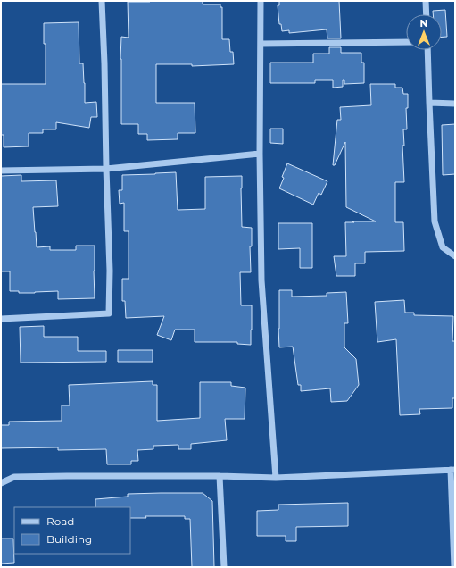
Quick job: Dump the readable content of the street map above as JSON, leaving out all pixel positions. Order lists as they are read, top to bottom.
{
  "legend": ["Road", "Building"],
  "north": "top"
}
